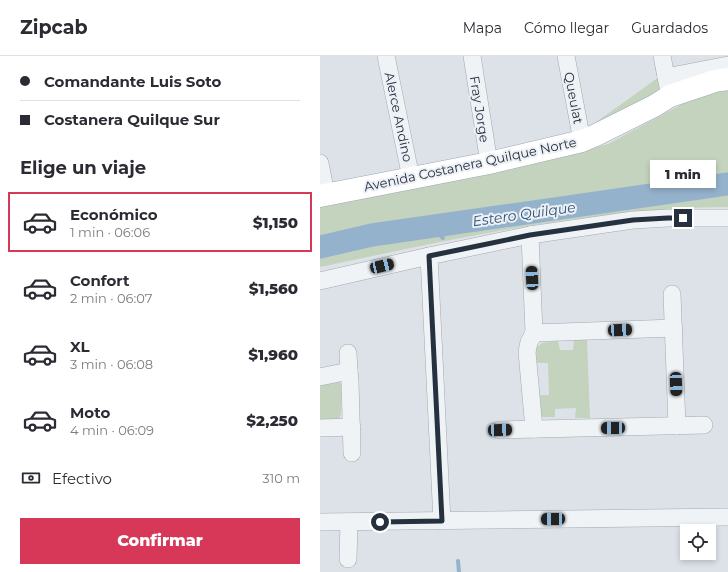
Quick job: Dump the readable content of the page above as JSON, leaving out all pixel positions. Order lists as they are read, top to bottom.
{
  "streets": {
    "main road": ["Avenida Costanera Quilque Norte"],
    "street": ["Queulat", "Fray Jorge", "Alerce Andino"]
  },
  "crossings": [
    ["Queulat", "Avenida Costanera Quilque Norte"],
    ["Fray Jorge", "Avenida Costanera Quilque Norte"],
    ["Alerce Andino", "Avenida Costanera Quilque Norte"]
  ],
  "water": ["Estero Quilque"],
  "page": {
    "header": "Zipcab",
    "nav": ["Mapa", "Cómo llegar", "Guardados"],
    "banner": ["Comandante Luis Soto", "Costanera Quilque Sur"],
    "heading": "Elige un viaje",
    "bubble": "1 min",
    "list": [
      {
        "name": "Económico",
        "note": "1 min · 06:06",
        "value": "$1,150"
      },
      {
        "name": "Confort",
        "note": "2 min · 06:07",
        "value": "$1,560"
      },
      {
        "name": "XL",
        "note": "3 min · 06:08",
        "value": "$1,960"
      },
      {
        "name": "Moto",
        "note": "4 min · 06:09",
        "value": "$2,250"
      }
    ],
    "pay": ["Efectivo", "310 m"],
    "buttons": "Confirmar"
  }
}
